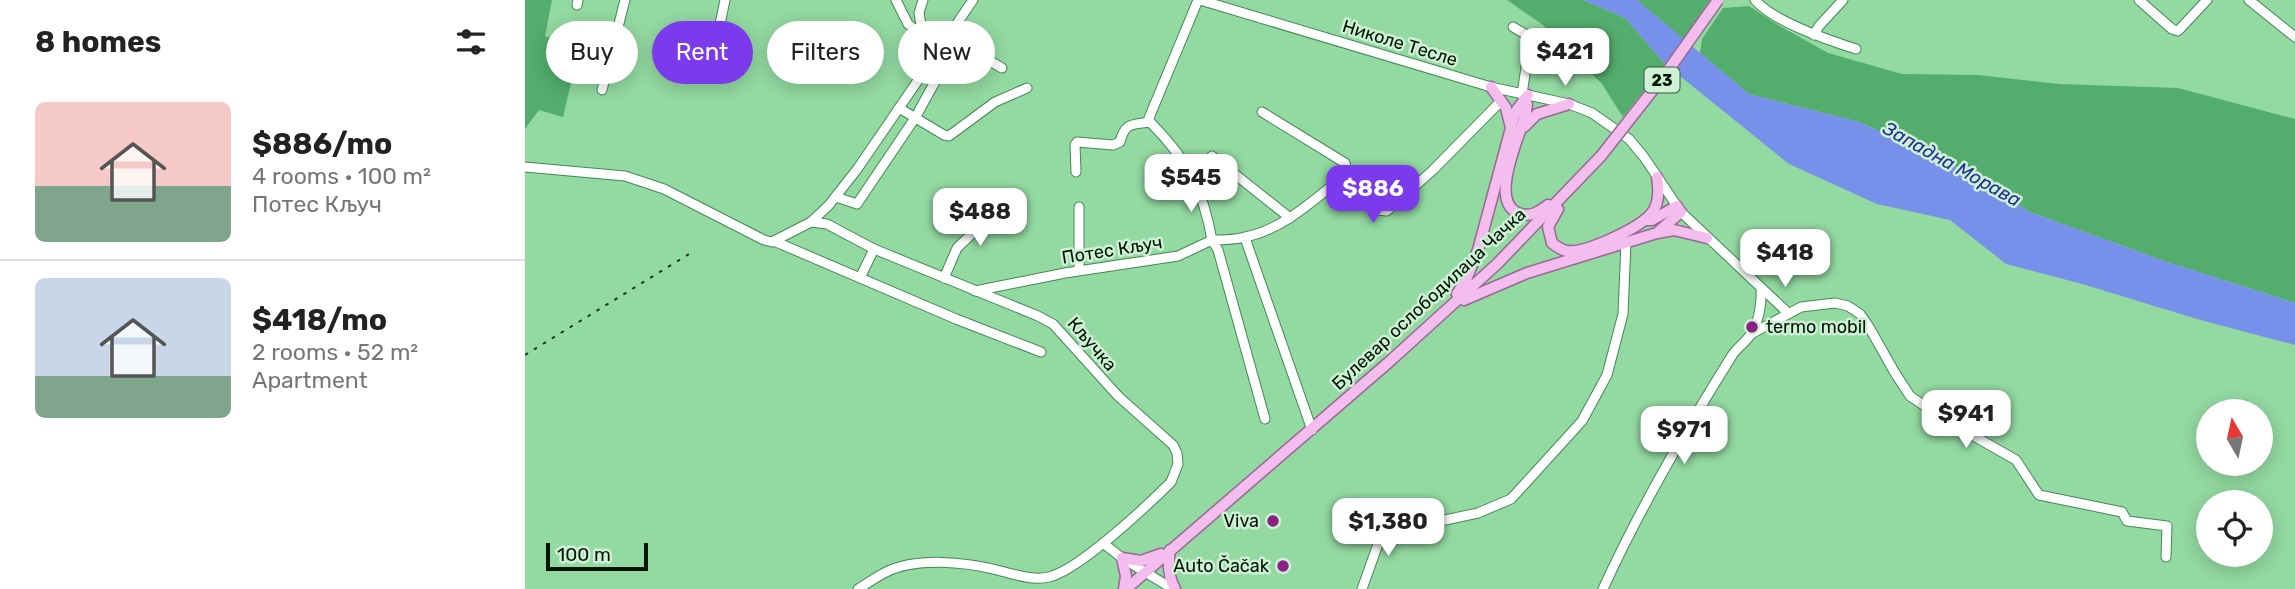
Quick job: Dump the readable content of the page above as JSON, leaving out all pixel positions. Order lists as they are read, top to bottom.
{
  "streets": {
    "main road": ["23", "Булевар ослободилаца Чачка"],
    "street": ["Николе Тесле", "Потес Кључ", "Кључка"]
  },
  "crossings": [
    ["Потес Кључ", "Кључка"]
  ],
  "water": ["Западна Морава"],
  "places": ["termo mobil", "Viva", "Auto Čačak"],
  "scale_bar": "100 m",
  "north": "top",
  "page": {
    "heading": "8 homes",
    "chip": [
      "Buy",
      "Rent",
      "Filters",
      "New"
    ],
    "price": [
      "$421",
      "$545",
      "$886",
      "$488",
      "$418",
      "$941",
      "$971",
      "$1,380"
    ],
    "list": [
      {
        "name": "$886/mo",
        "note": "4 rooms · 100 m² · Потес Кључ"
      },
      {
        "name": "$418/mo",
        "note": "2 rooms · 52 m² · Apartment"
      }
    ],
    "scale": "100 m"
  }
}
